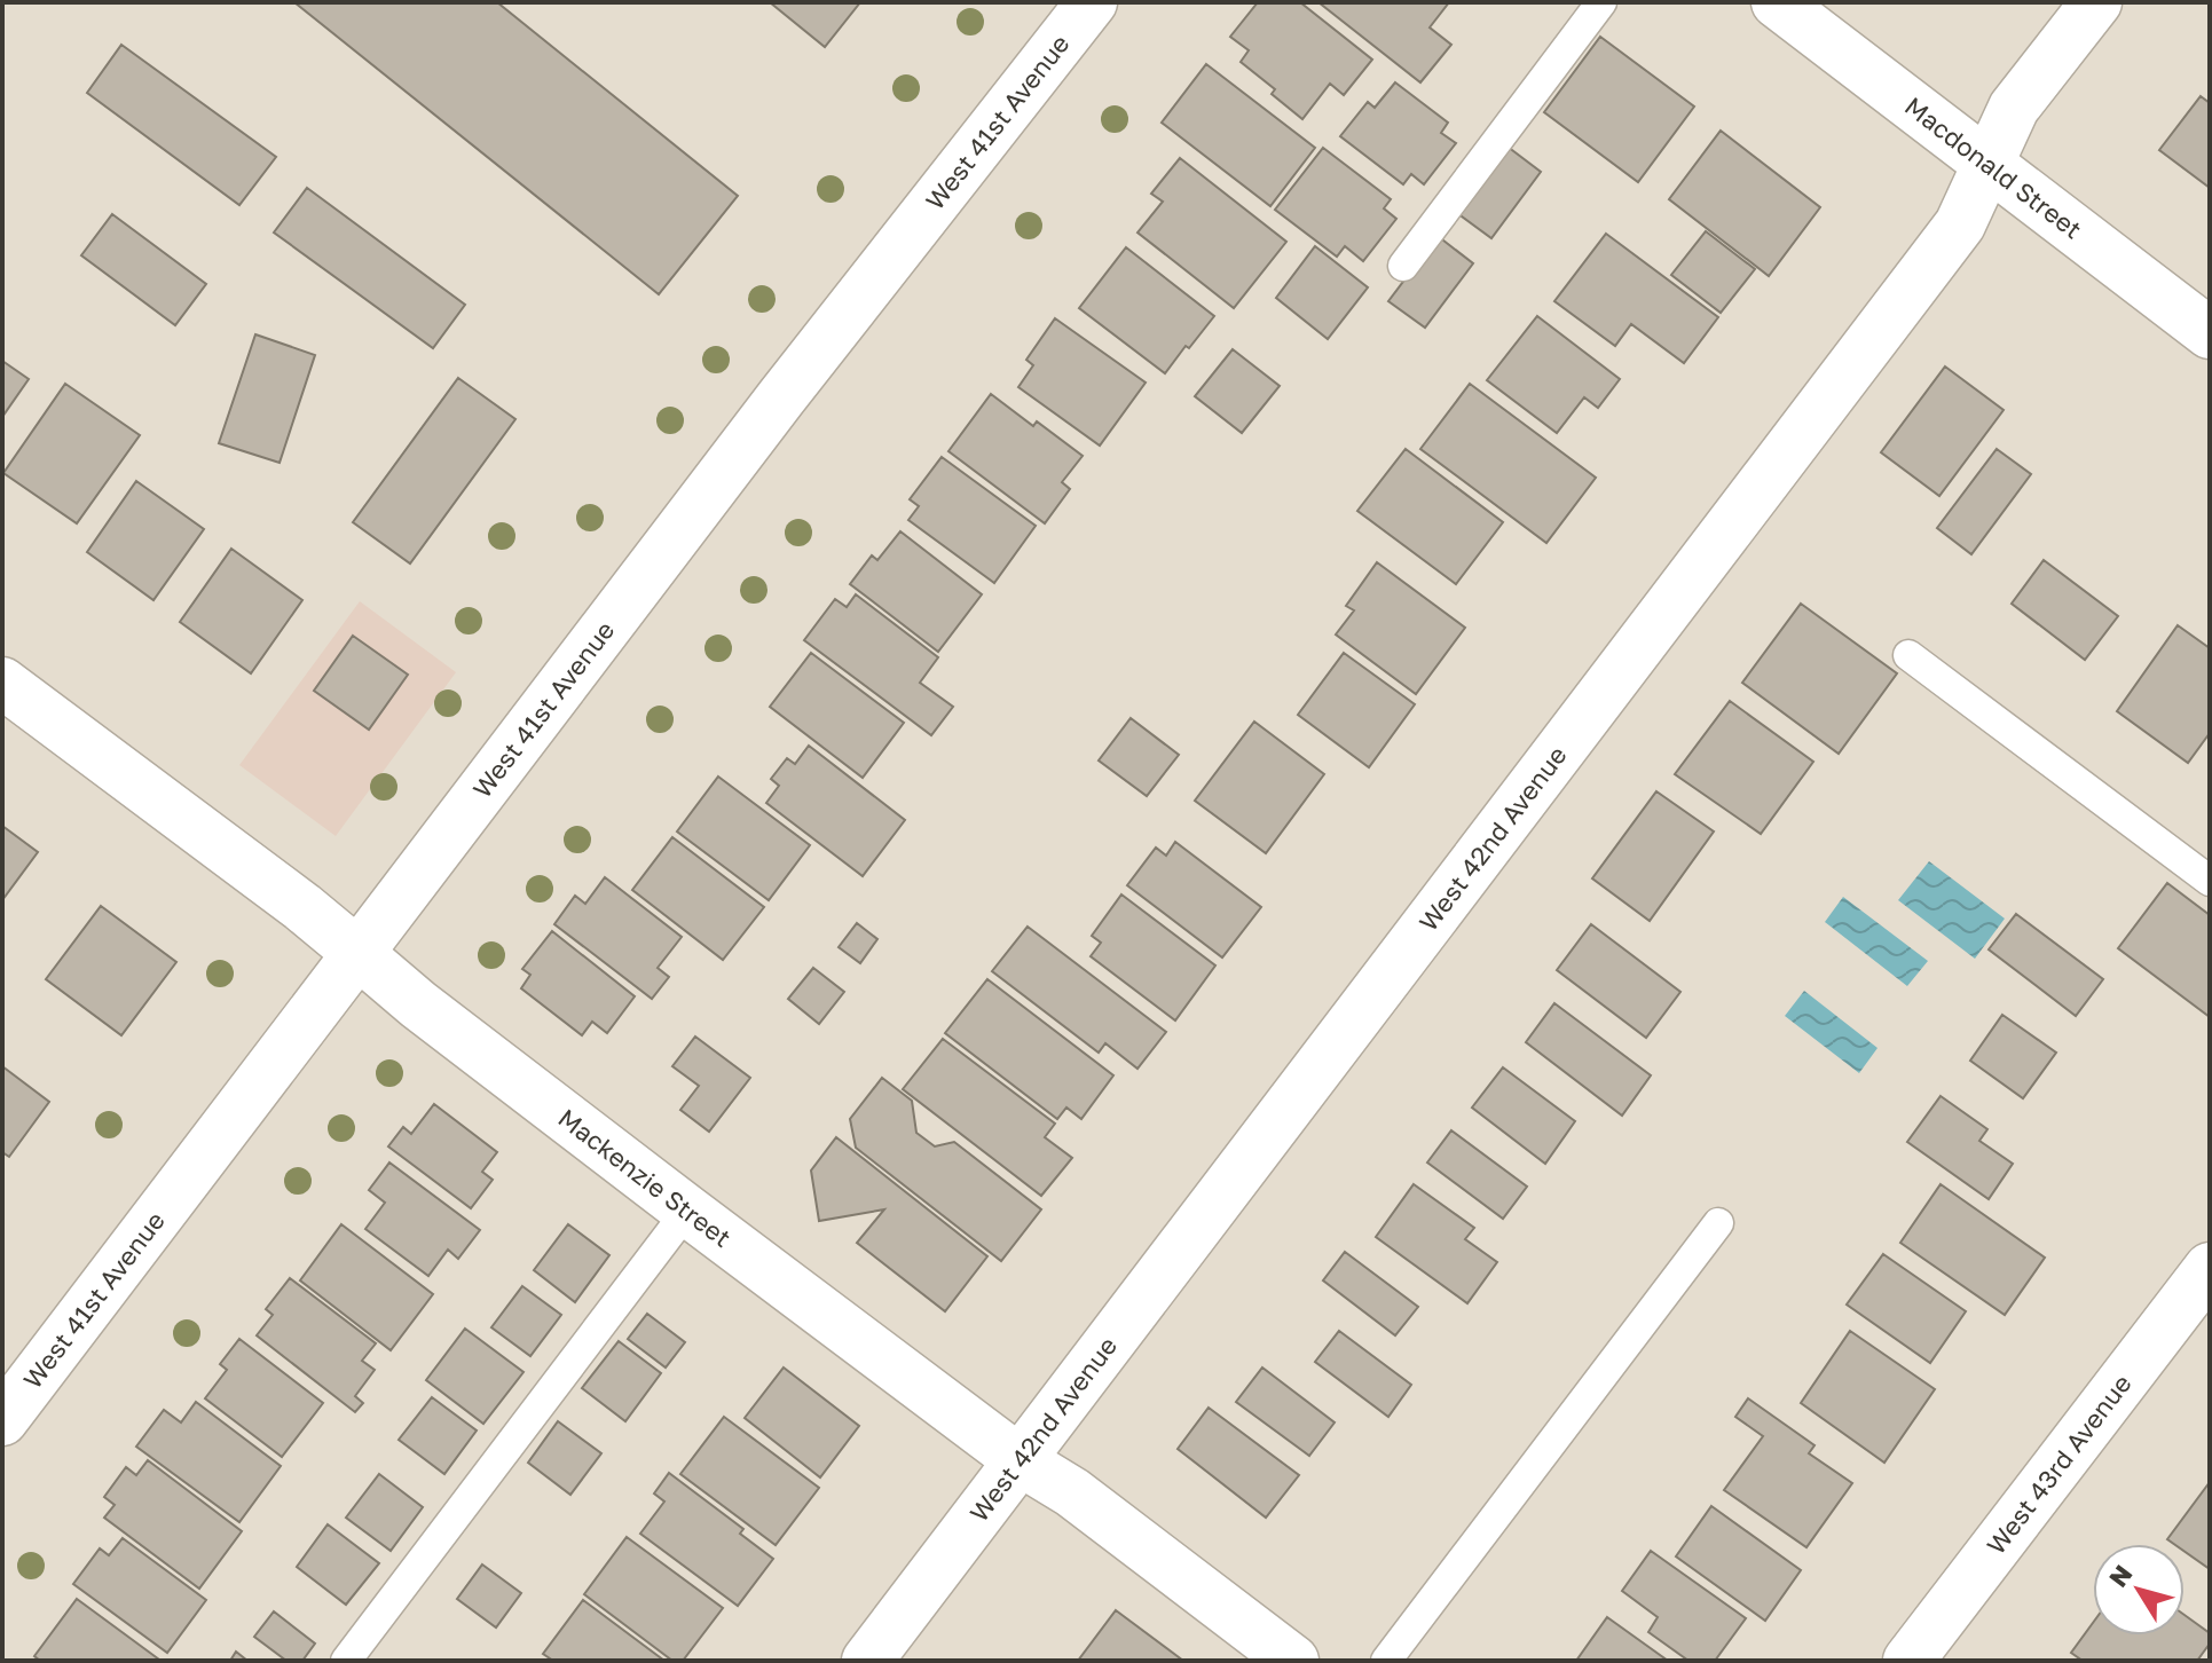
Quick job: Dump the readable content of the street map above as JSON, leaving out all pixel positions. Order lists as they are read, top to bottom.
{
  "streets": {
    "street": [
      "West 41st Avenue",
      "Macdonald Street",
      "West 42nd Avenue",
      "Mackenzie Street",
      "West 43rd Avenue"
    ]
  },
  "crossings": [
    ["West 41st Avenue", "Mackenzie Street"],
    ["Macdonald Street", "West 42nd Avenue"],
    ["West 42nd Avenue", "Mackenzie Street"]
  ],
  "north": "top left"
}
